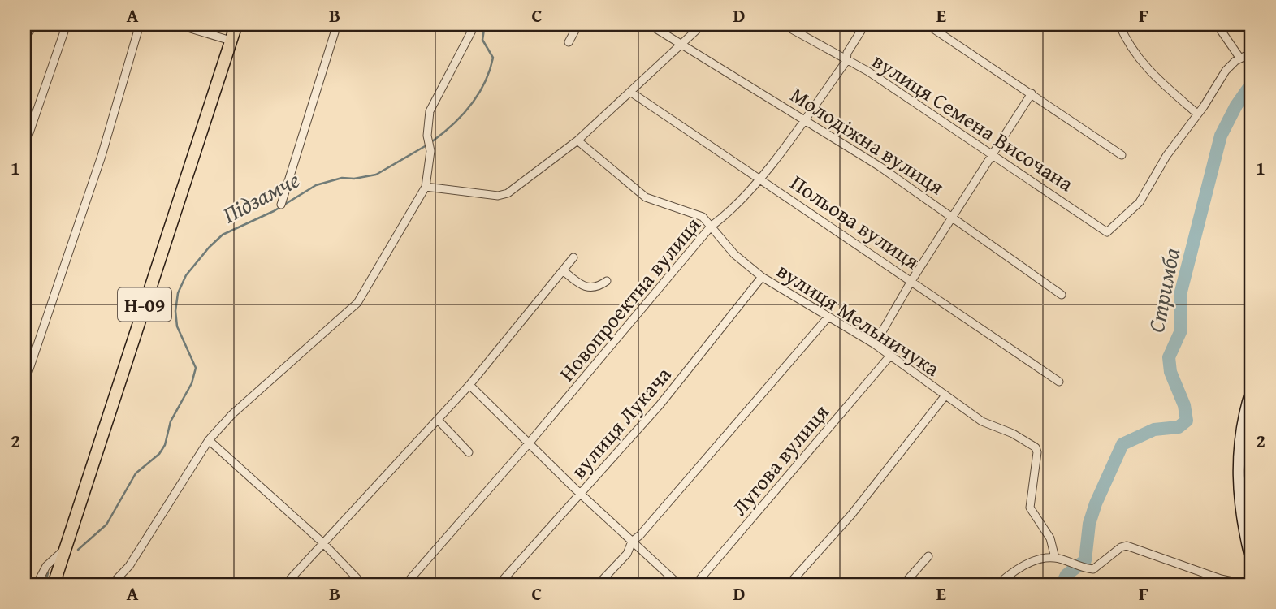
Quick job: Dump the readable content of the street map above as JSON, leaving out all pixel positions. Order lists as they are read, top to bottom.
{
  "streets": {
    "main road": ["Н-09"],
    "street": [
      "вулиця Семена Височана",
      "Молодіжна вулиця",
      "Польова вулиця",
      "Новопроектна вулиця",
      "вулиця Мельничука",
      "вулиця Лукача",
      "Лугова вулиця"
    ]
  },
  "crossings": [
    ["вулиця Семена Височана", "Новопроектна вулиця"],
    ["Молодіжна вулиця", "Новопроектна вулиця"],
    ["Польова вулиця", "Новопроектна вулиця"],
    ["Новопроектна вулиця", "вулиця Мельничука"],
    ["вулиця Мельничука", "вулиця Лукача"],
    ["вулиця Мельничука", "Лугова вулиця"]
  ],
  "water": ["Підзамче", "Стримба"],
  "grid": {
    "columns": [
      "A",
      "B",
      "C",
      "D",
      "E",
      "F"
    ],
    "rows": ["1", "2"]
  }
}
